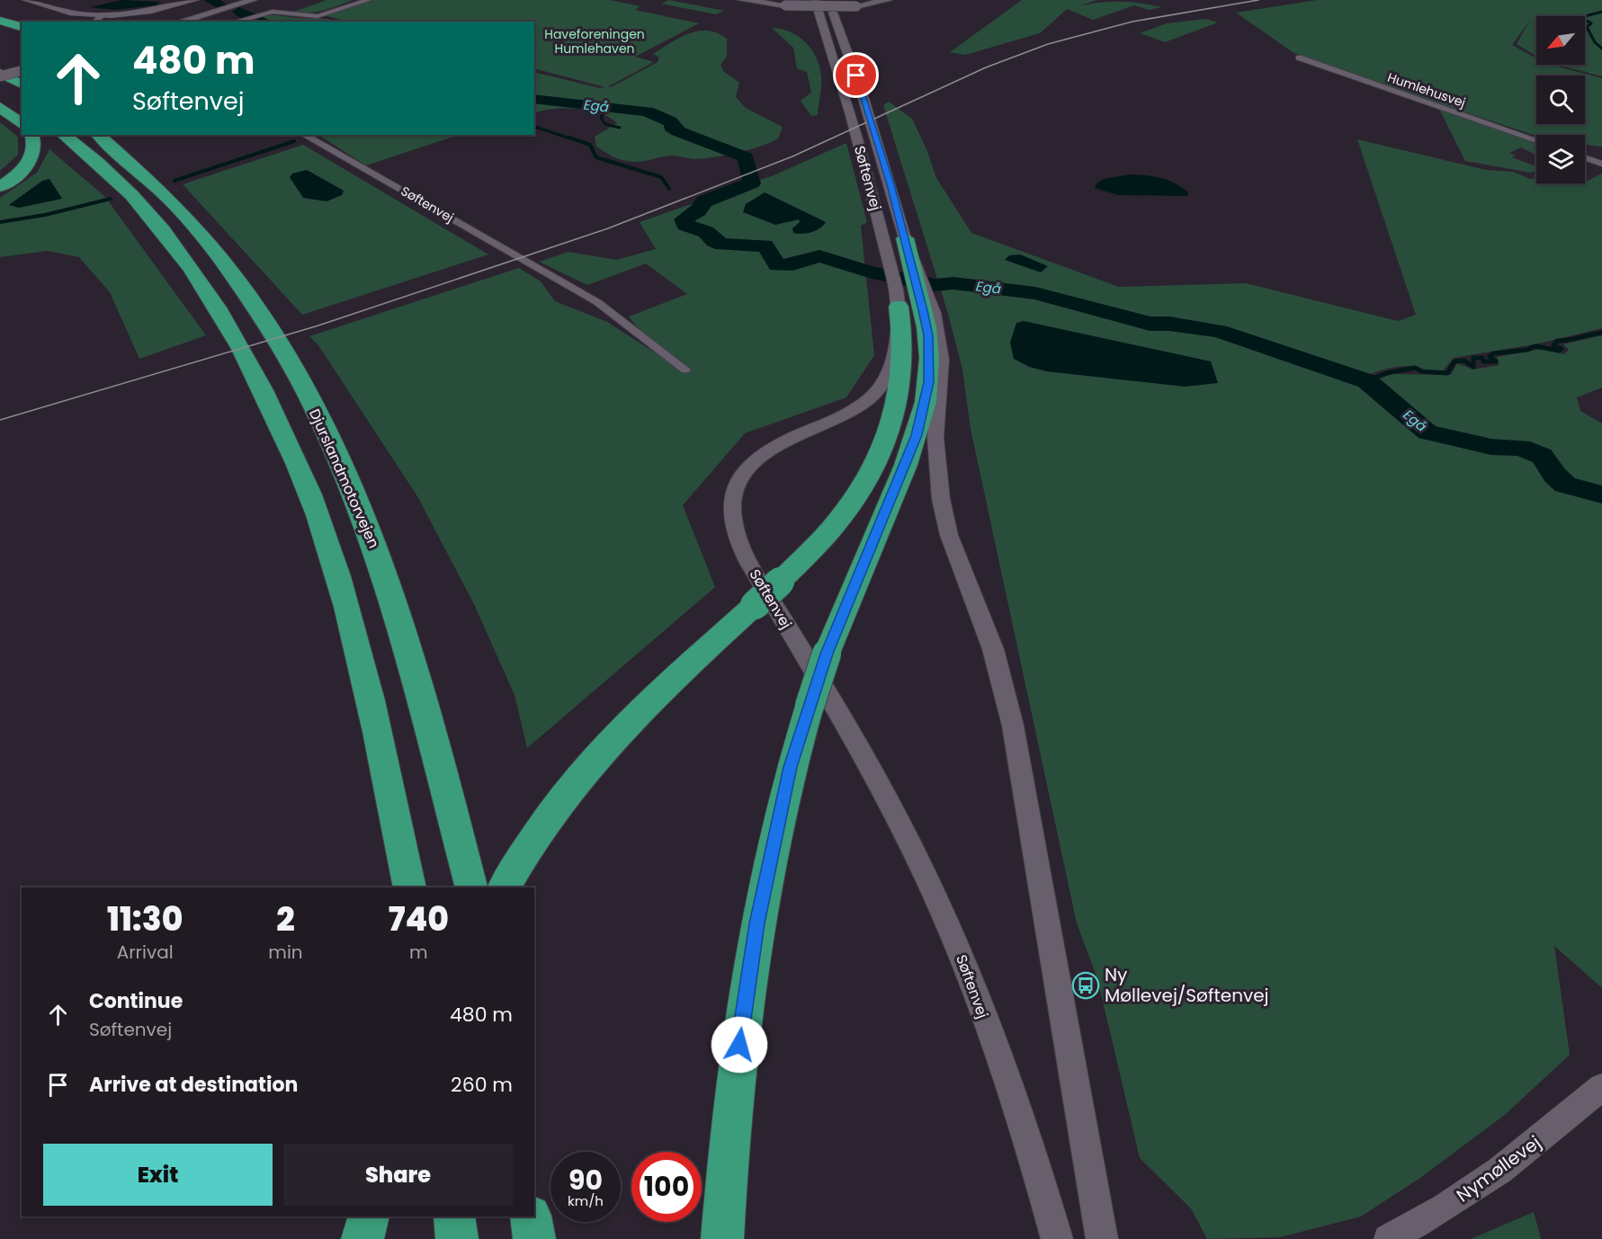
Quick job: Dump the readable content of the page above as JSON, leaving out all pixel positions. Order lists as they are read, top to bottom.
{
  "streets": {
    "highway": ["Djurslandmotorvejen"],
    "main road": ["Søftenvej"],
    "street": ["Humlehusvej", "Nymøllevej"]
  },
  "water": ["Egå"],
  "parks": ["Haveforeningen Humlehaven"],
  "places": {
    "bus stop": ["Ny Møllevej/Søftenvej"]
  },
  "north": "bottom left",
  "page": {
    "turn": ["480 m", "Søftenvej"],
    "eta": [
      "11:30",
      "Arrival",
      "2",
      "min",
      "740",
      "m"
    ],
    "list": [
      {
        "name": "Continue",
        "note": "Søftenvej",
        "value": "480 m"
      },
      {
        "name": "Arrive at destination",
        "value": "260 m"
      }
    ],
    "buttons": ["Exit", "Share"],
    "speed": "90 km/h",
    "limit": "100"
  }
}
